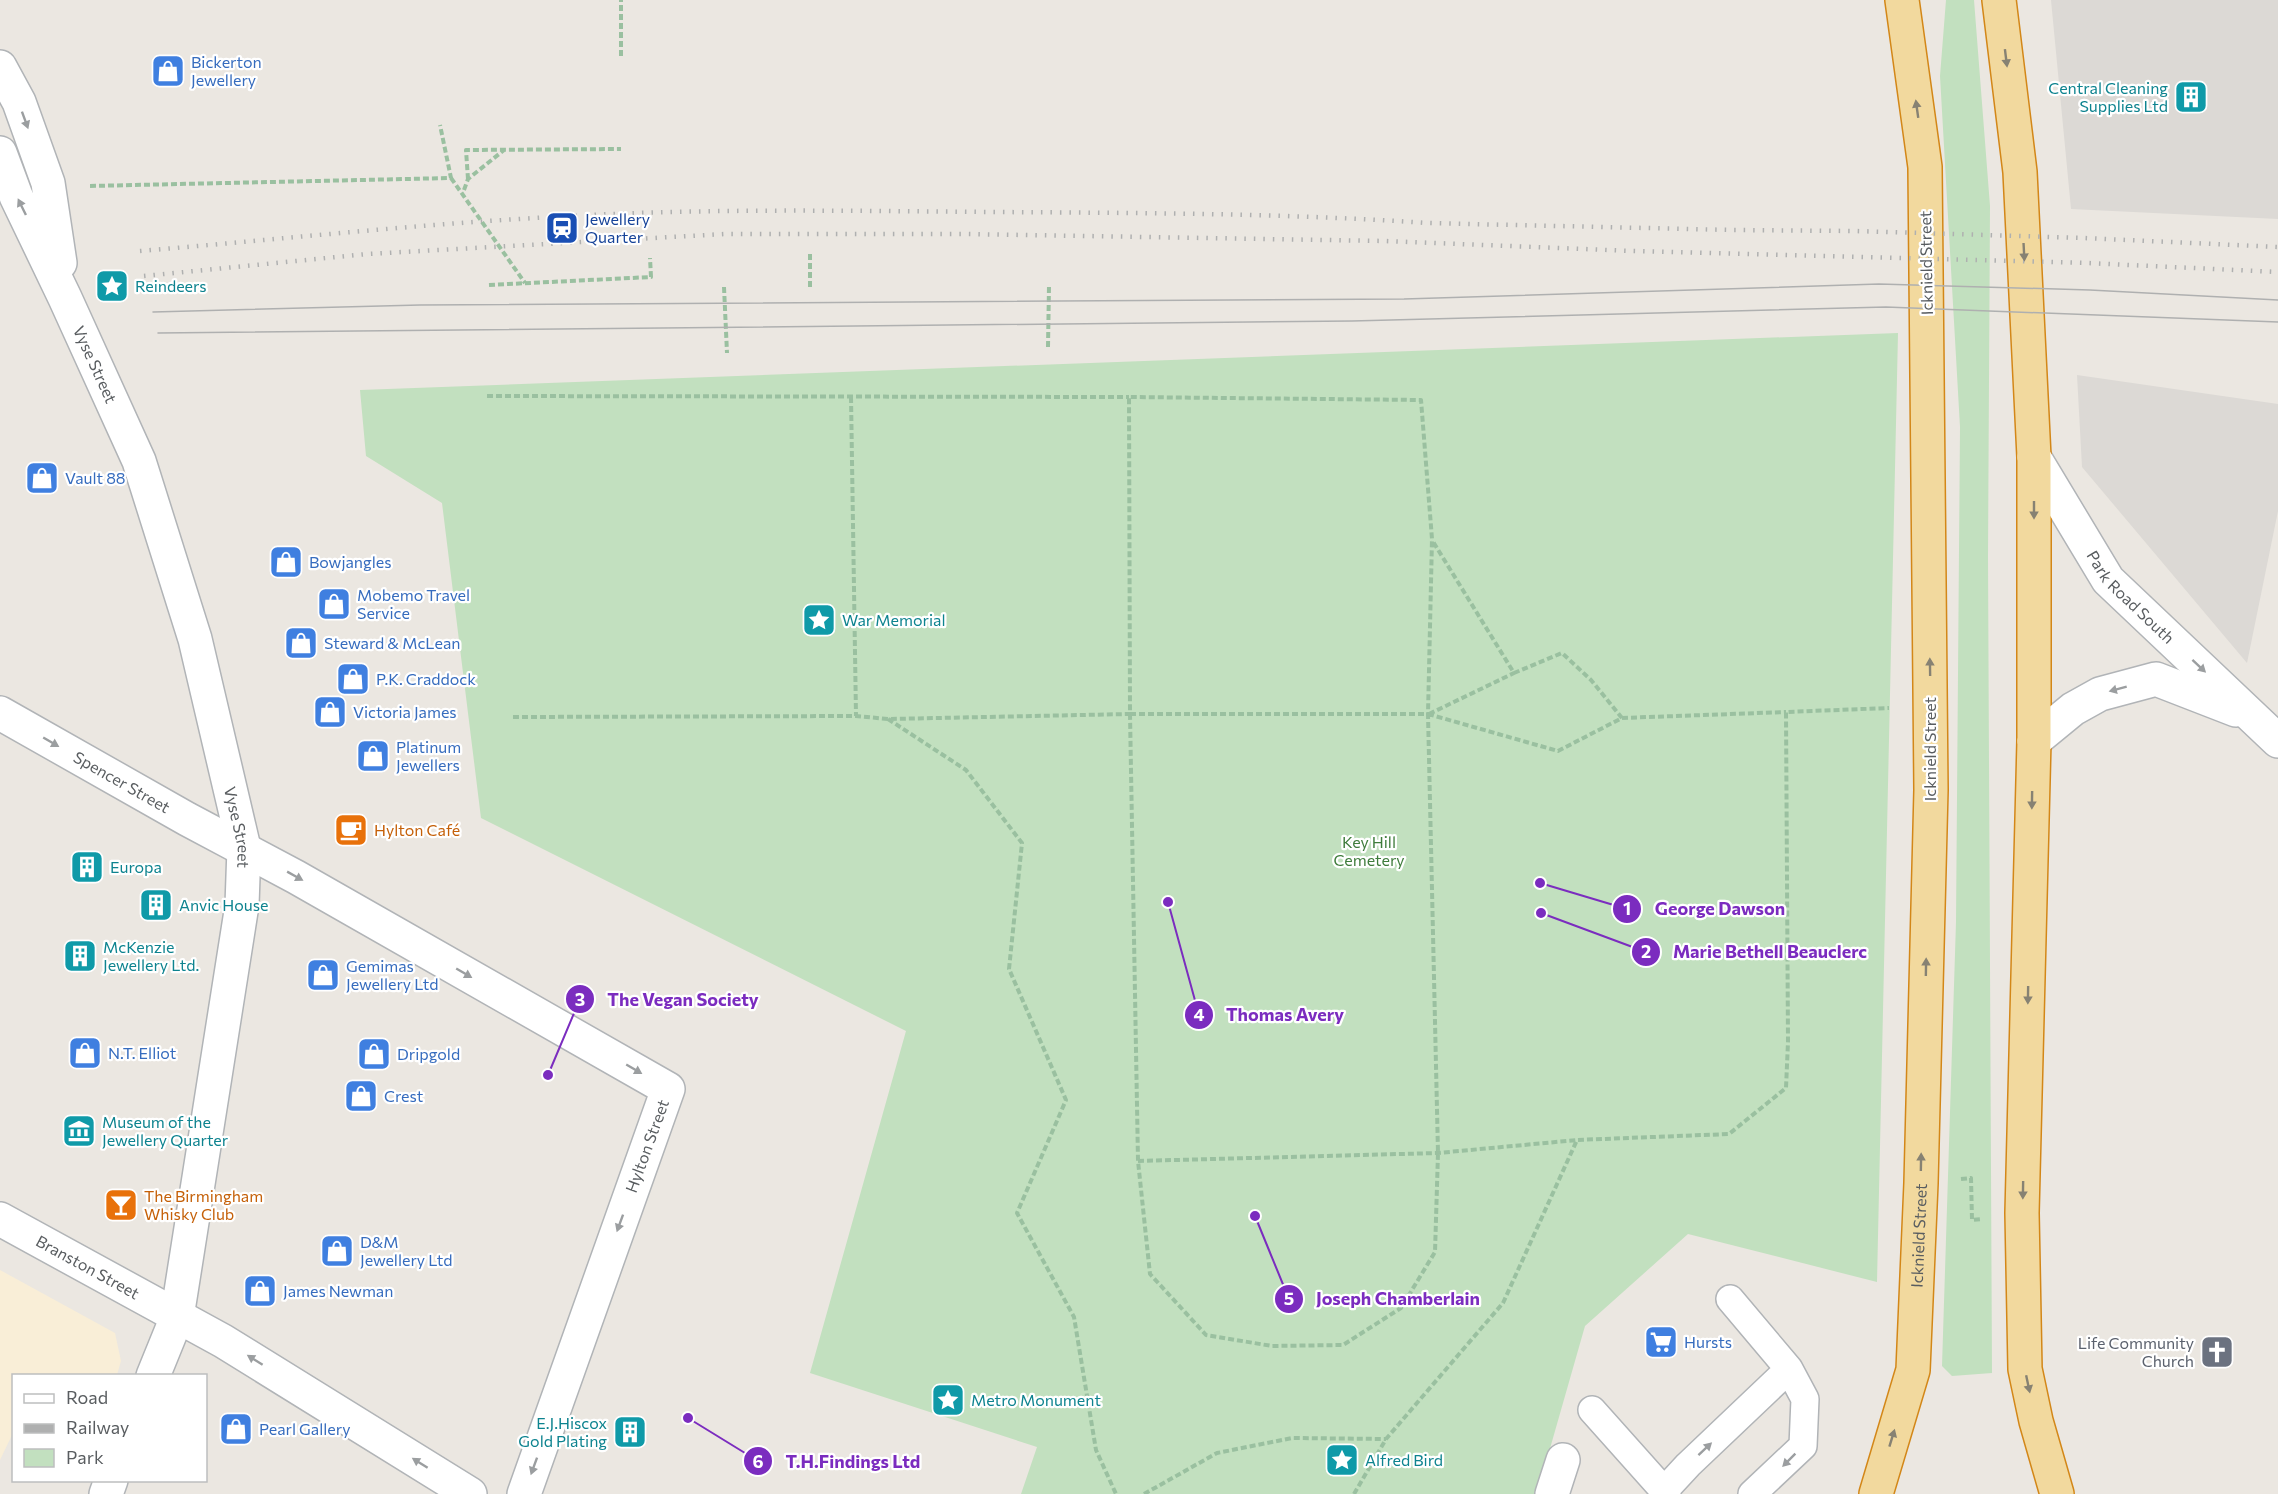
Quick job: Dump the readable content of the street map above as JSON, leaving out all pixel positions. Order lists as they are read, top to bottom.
{
  "streets": {
    "highway": ["Icknield Street"],
    "street": [
      "Vyse Street",
      "Park Road South",
      "Spencer Street",
      "Hylton Street",
      "Branston Street"
    ]
  },
  "crossings": [
    ["Vyse Street", "Spencer Street"],
    ["Vyse Street", "Hylton Street"],
    ["Vyse Street", "Branston Street"],
    ["Spencer Street", "Hylton Street"]
  ],
  "one_way": ["Spencer Street"],
  "parks": ["Key Hill Cemetery"],
  "places": {
    "shop": [
      "Bickerton Jewellery",
      "Vault 88",
      "Bowjangles",
      "Mobemo Travel Service",
      "Steward & McLean",
      "P.K. Craddock",
      "Victoria James",
      "Platinum Jewellers",
      "Gemimas Jewellery Ltd",
      "N.T. Elliot",
      "Dripgold",
      "Crest",
      "D&M Jewellery Ltd",
      "James Newman",
      "Pearl Gallery"
    ],
    "building": [
      "Central Cleaning Supplies Ltd",
      "Europa",
      "Anvic House",
      "McKenzie Jewellery Ltd.",
      "E.J.Hiscox Gold Plating"
    ],
    "station": ["Jewellery Quarter"],
    "place": [
      "Reindeers",
      "War Memorial",
      "Metro Monument",
      "Alfred Bird"
    ],
    "cafe": ["Hylton Café"],
    "other": [
      "George Dawson",
      "Thomas Avery",
      "Marie Bethell Beauclerc",
      "The Vegan Society",
      "Joseph Chamberlain",
      "T.H.Findings Ltd"
    ],
    "museum": ["Museum of the Jewellery Quarter"],
    "bar": ["The Birmingham Whisky Club"],
    "supermarket": ["Hursts"],
    "church": ["Life Community Church"]
  },
  "legend": ["Road", "Railway", "Park"]
}
